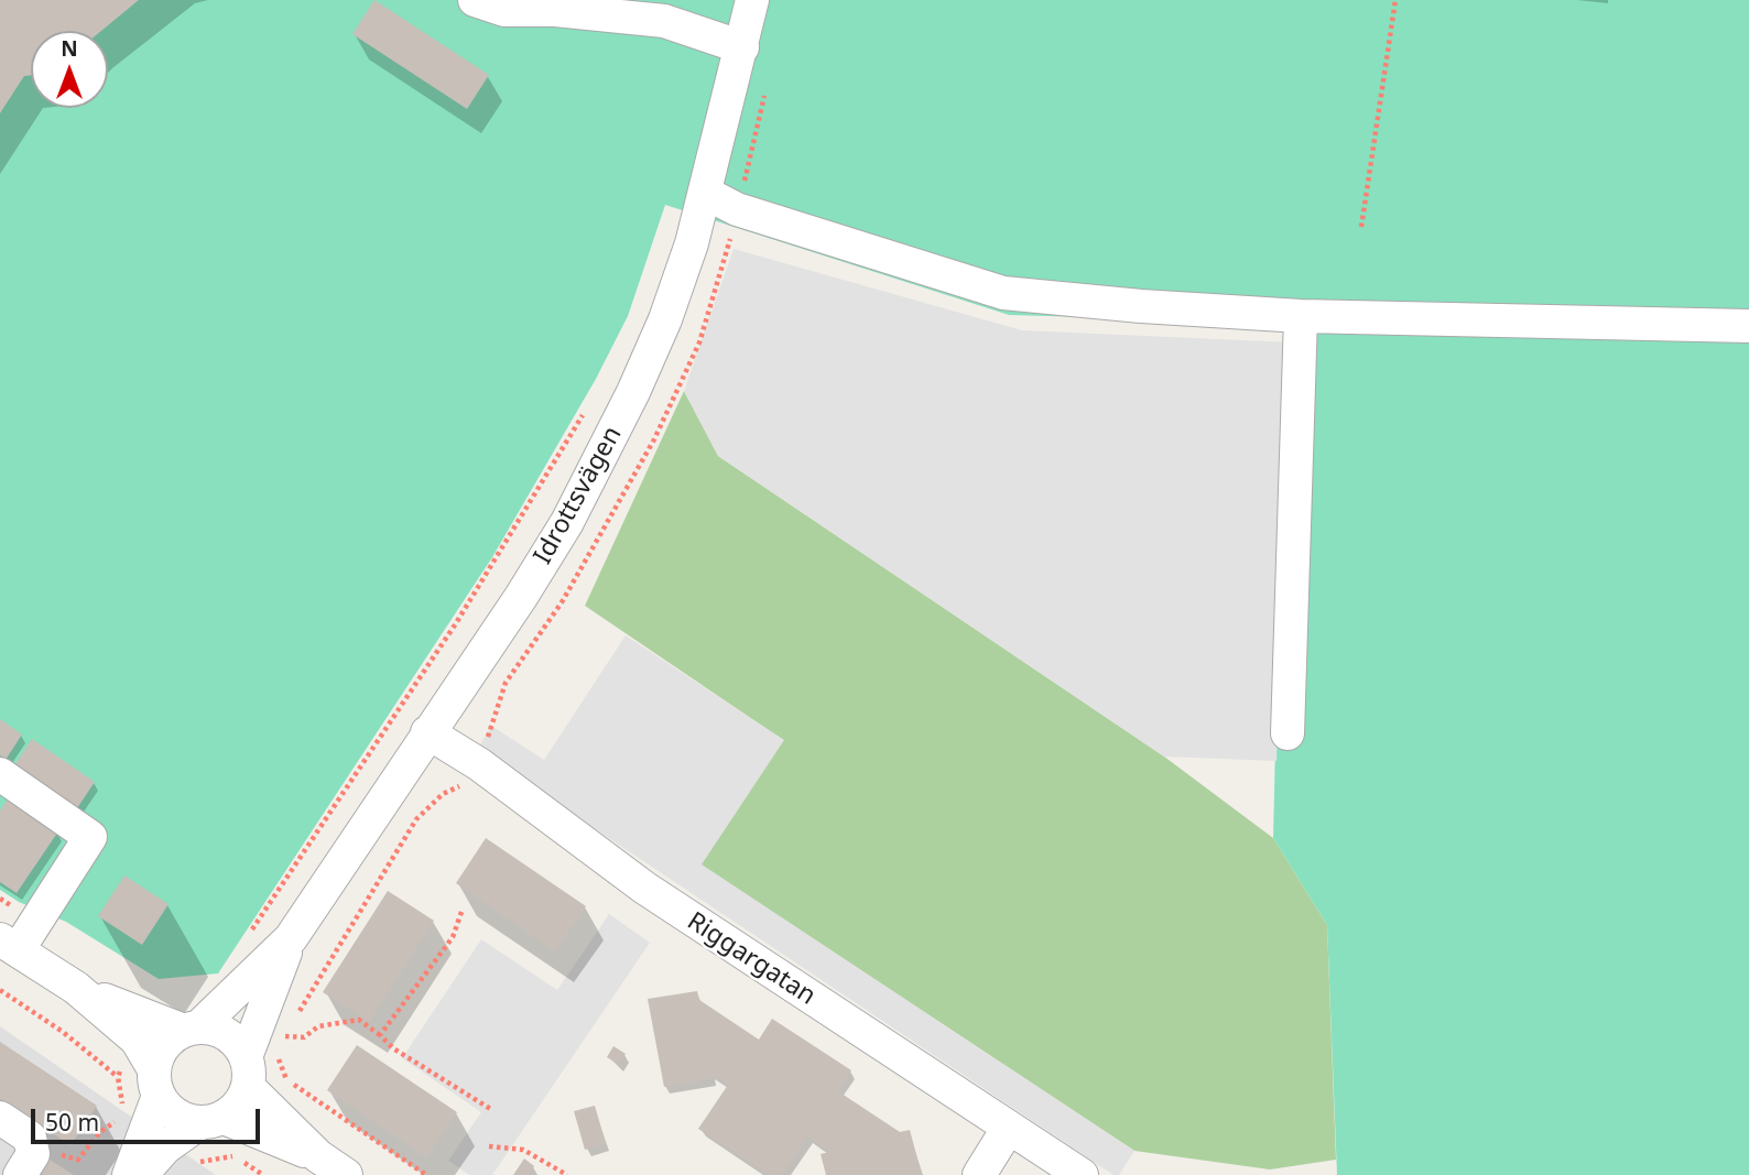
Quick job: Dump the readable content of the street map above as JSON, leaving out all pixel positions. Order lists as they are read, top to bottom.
{
  "streets": {
    "street": ["Idrottsvägen", "Riggargatan"]
  },
  "crossings": [
    ["Idrottsvägen", "Riggargatan"]
  ],
  "scale_bar": "50 m",
  "north": "top"
}
